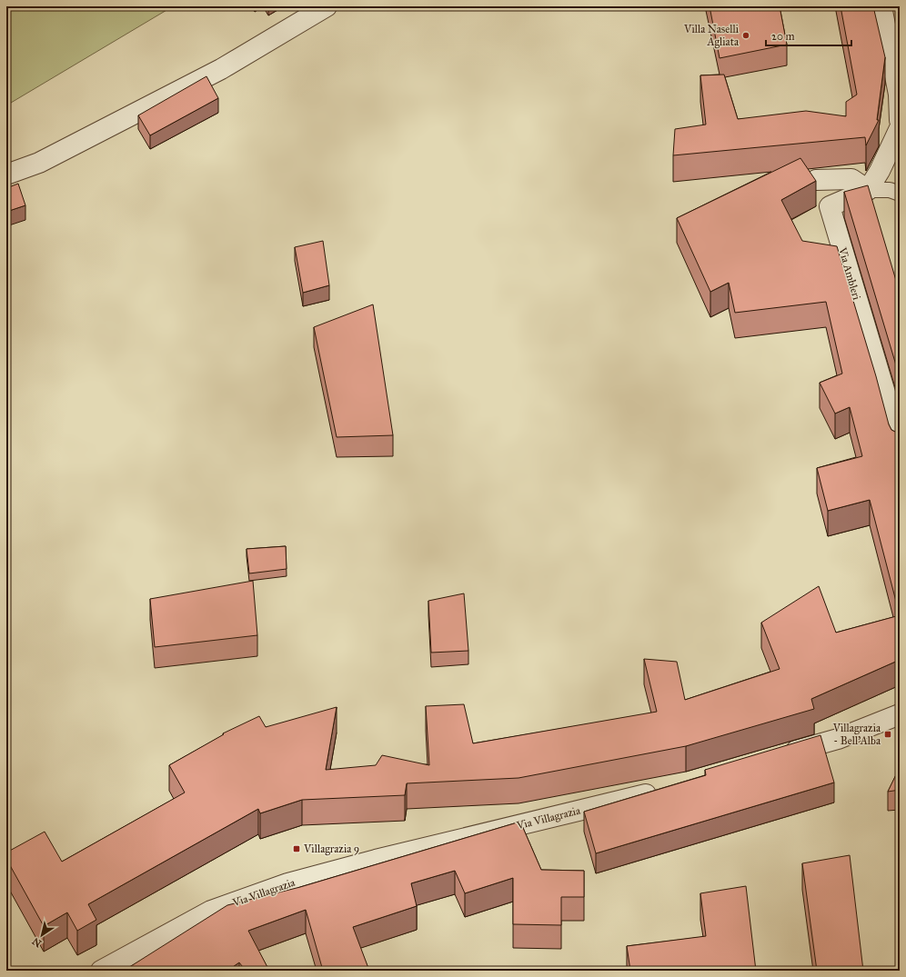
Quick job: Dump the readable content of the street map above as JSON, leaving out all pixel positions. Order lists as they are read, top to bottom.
{
  "streets": {
    "street": ["Via Ambleri", "Via Villagrazia"]
  },
  "places": {
    "other": ["Villa Naselli Agliata"],
    "transit": ["Villagrazia - Bell'Alba", "Villagrazia 9"]
  },
  "scale_bar": "20 m",
  "north": "bottom left"
}
